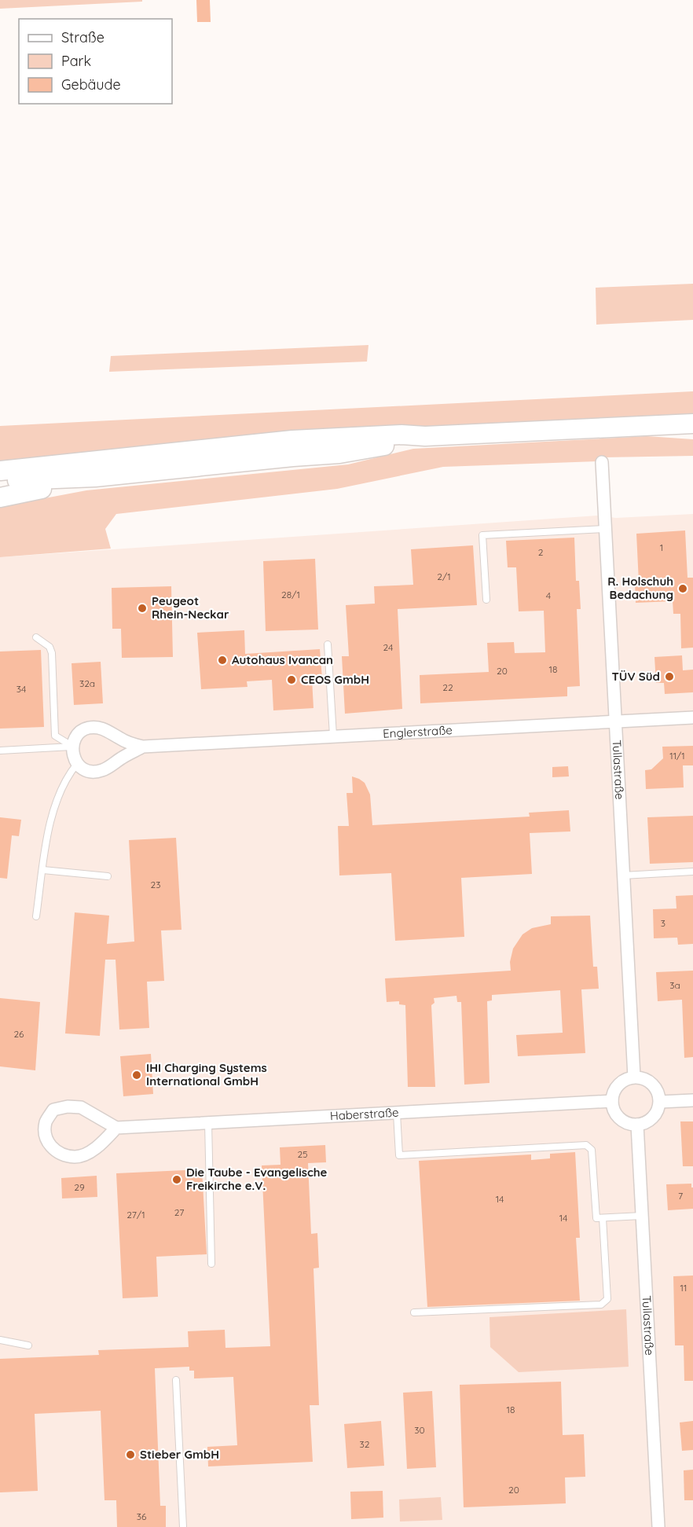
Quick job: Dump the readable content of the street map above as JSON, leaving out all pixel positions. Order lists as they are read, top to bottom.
{
  "streets": {
    "street": ["Englerstraße", "Tullastraße", "Haberstraße"]
  },
  "crossings": [
    ["Englerstraße", "Tullastraße"],
    ["Tullastraße", "Haberstraße"]
  ],
  "places": [
    "R. Holschuh Bedachung",
    "Peugeot Rhein-Neckar",
    "Autohaus Ivancan",
    "TÜV Süd",
    "CEOS GmbH",
    "IHI Charging Systems International GmbH",
    "Die Taube - Evangelische Freikirche e.V.",
    "Stieber GmbH"
  ],
  "house_numbers": [
    "1",
    "2",
    "2/1",
    "28/1",
    "4",
    "24",
    "18",
    "20",
    "32a",
    "22",
    "34",
    "11/1",
    "23",
    "3",
    "3a",
    "26",
    "25",
    "29",
    "7",
    "14",
    "27",
    "27/1",
    "14",
    "11",
    "18",
    "30",
    "32",
    "20",
    "36"
  ],
  "legend": ["Straße", "Park", "Gebäude"]
}
